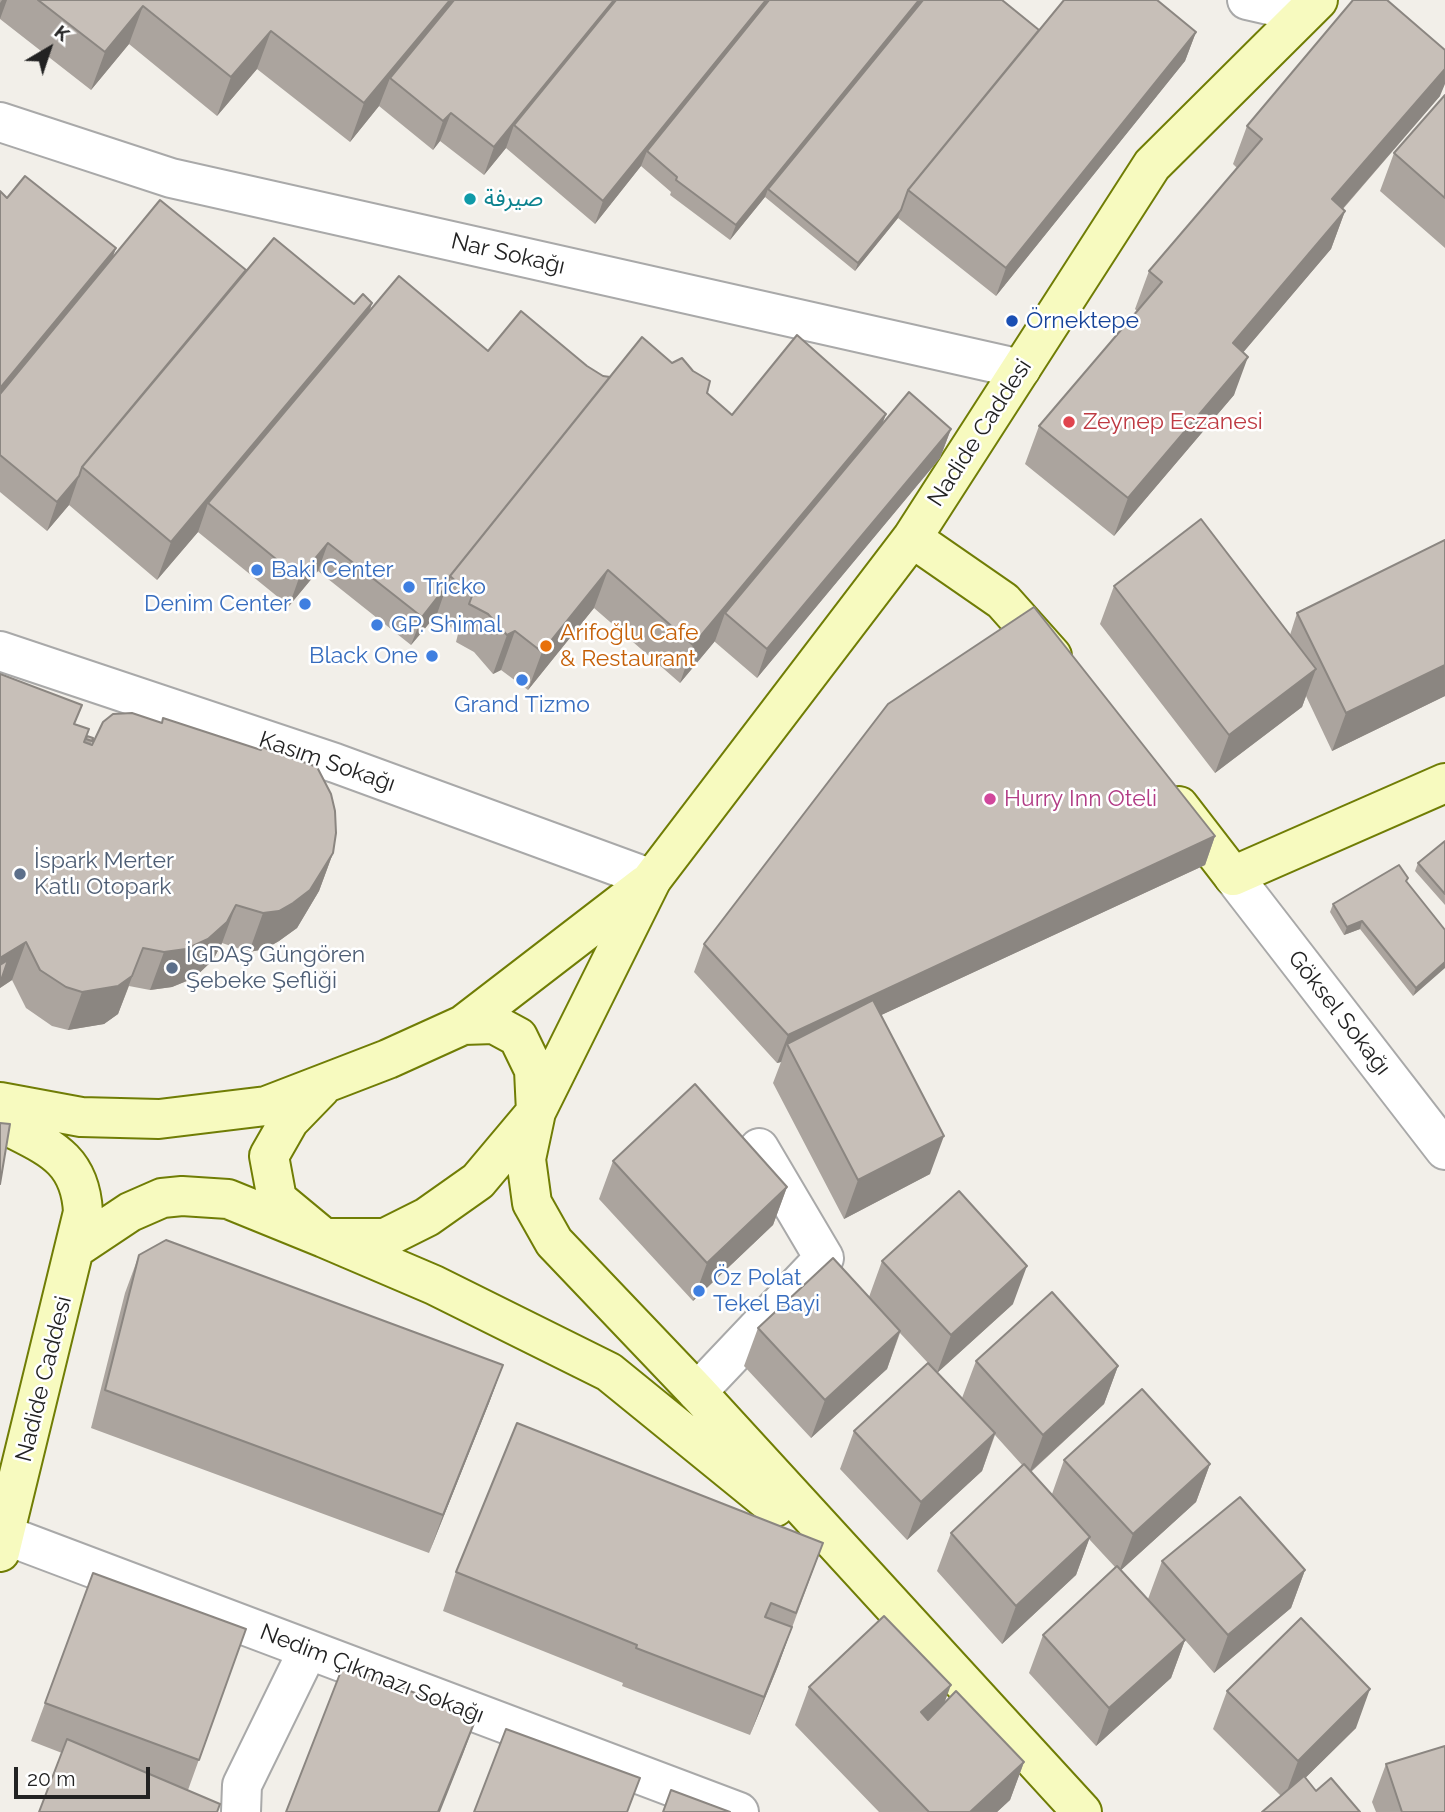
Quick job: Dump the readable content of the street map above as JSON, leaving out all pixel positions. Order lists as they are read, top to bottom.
{
  "streets": {
    "main road": ["Nadide Caddesi", "Göksel Sokağı"],
    "street": ["Nar Sokağı", "Kasım Sokağı", "Nedim Çıkmazı Sokağı"]
  },
  "crossings": [
    ["Nar Sokağı", "Nadide Caddesi"],
    ["Nadide Caddesi", "Kasım Sokağı"],
    ["Nadide Caddesi", "Nedim Çıkmazı Sokağı"]
  ],
  "places": [
    "صيرفة",
    "Örnektepe",
    "Zeynep Eczanesi",
    "Baki Center",
    "Tricko",
    "Denim Center",
    "GP. Shimal",
    "Arifoğlu Cafe & Restaurant",
    "Black One",
    "Grand Tizmo",
    "Hurry Inn Oteli",
    "İspark Merter Katlı Otopark",
    "İGDAŞ Güngören Şebeke Şefliği",
    "Öz Polat Tekel Bayi"
  ],
  "scale_bar": "20 m",
  "north": "top right"
}
